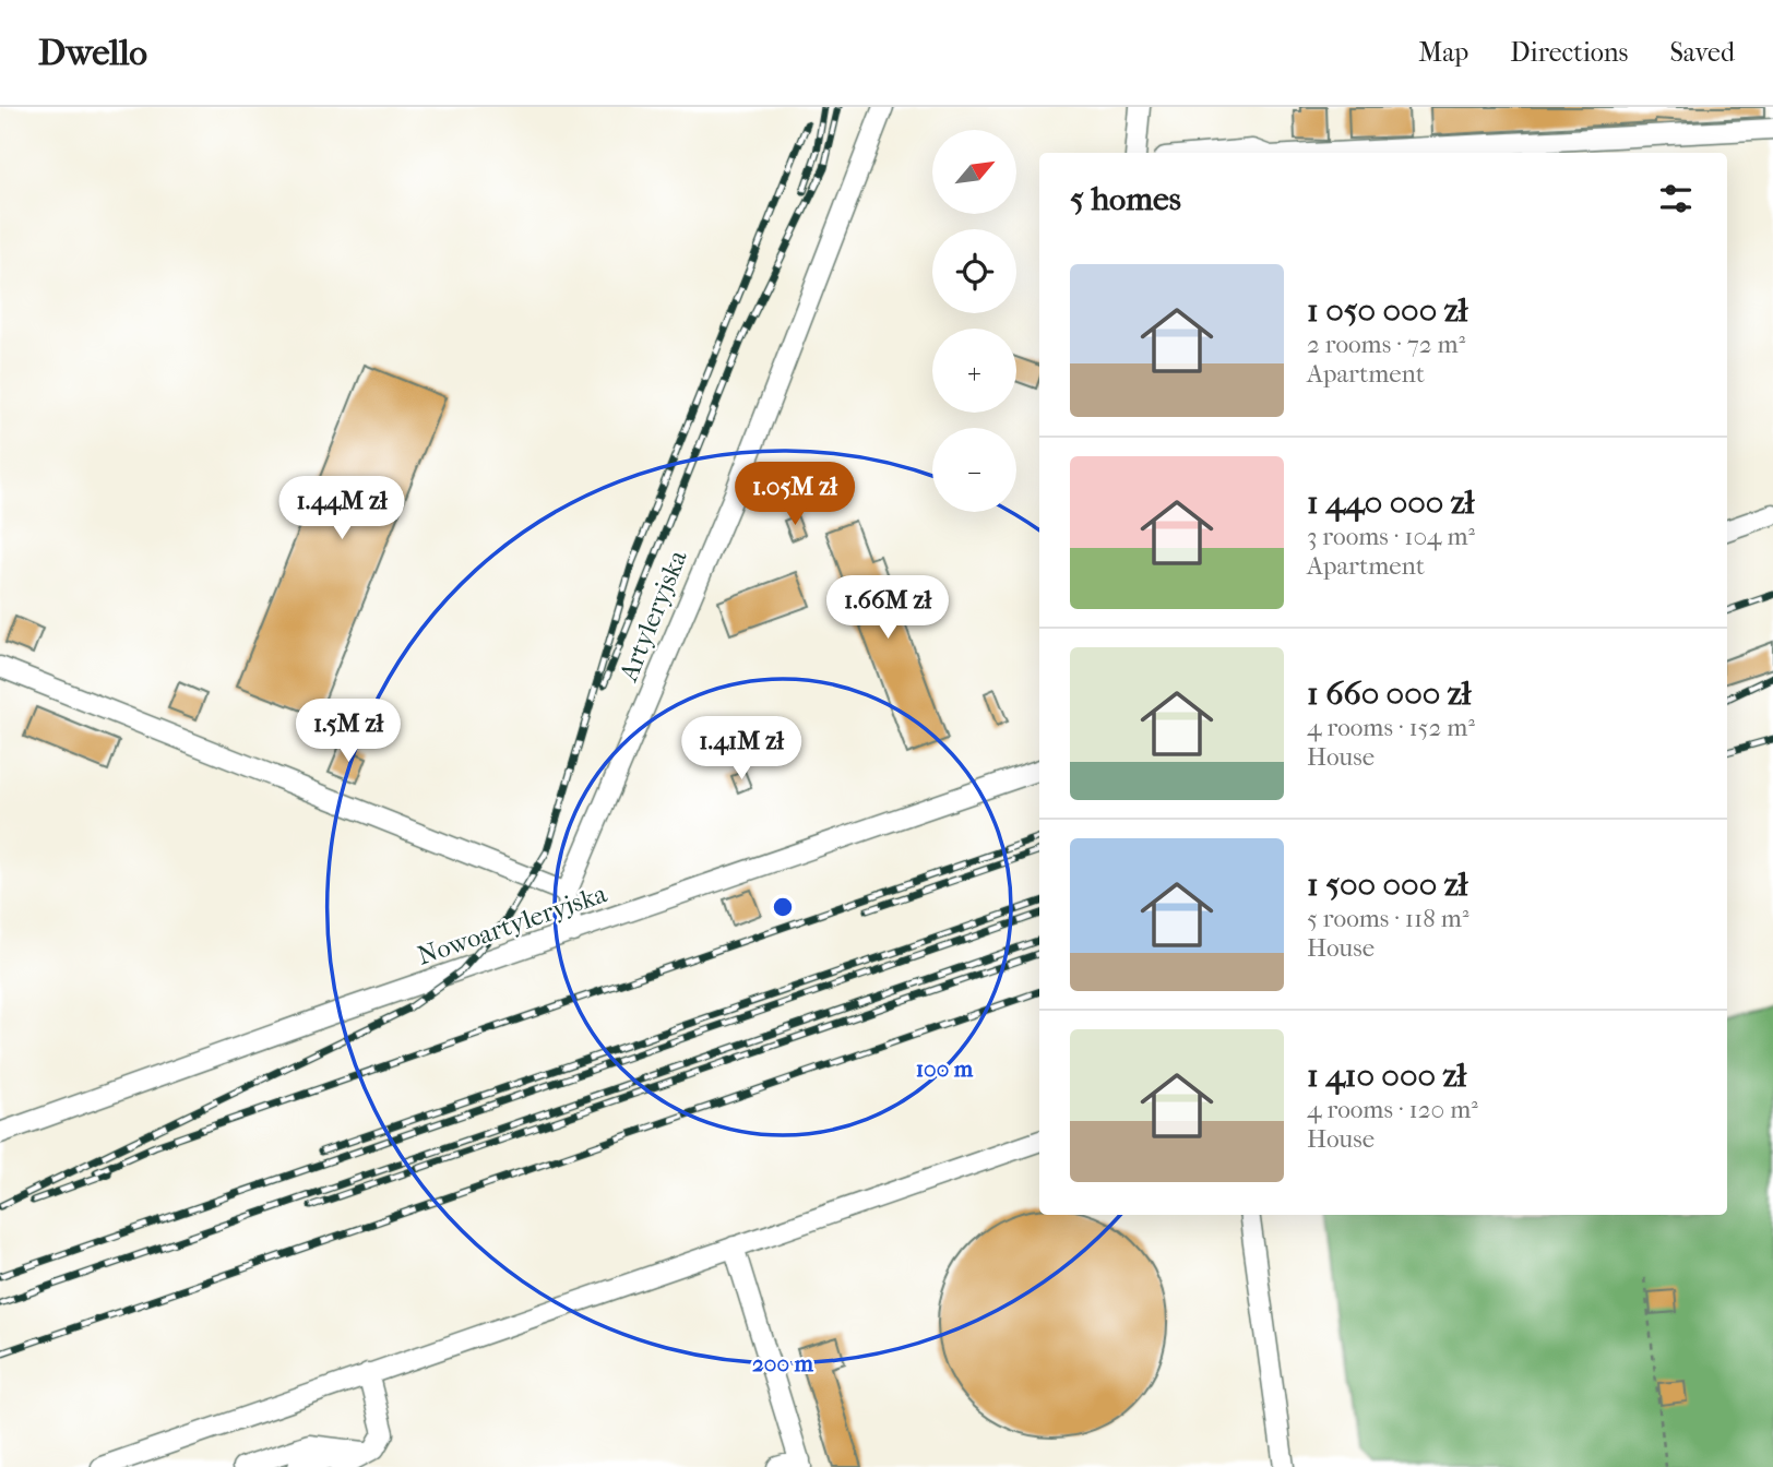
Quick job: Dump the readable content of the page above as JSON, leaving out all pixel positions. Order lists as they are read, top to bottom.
{
  "streets": {
    "lane": ["Artyleryjska", "Nowoartyleryjska"]
  },
  "north": "top right",
  "page": {
    "header": "Dwello",
    "nav": ["Map", "Directions", "Saved"],
    "map_buttons": ["+", "−"],
    "heading": "5 homes",
    "list": [
      {
        "name": "1 050 000 zł",
        "note": "2 rooms · 72 m² · Apartment"
      },
      {
        "name": "1 440 000 zł",
        "note": "3 rooms · 104 m² · Apartment"
      },
      {
        "name": "1 660 000 zł",
        "note": "4 rooms · 152 m² · House"
      },
      {
        "name": "1 500 000 zł",
        "note": "5 rooms · 118 m² · House"
      },
      {
        "name": "1 410 000 zł",
        "note": "4 rooms · 120 m² · House"
      }
    ],
    "price": [
      "1.05M zł",
      "1.44M zł",
      "1.66M zł",
      "1.5M zł",
      "1.41M zł"
    ]
  },
  "rings": ["100 m", "200 m"]
}
